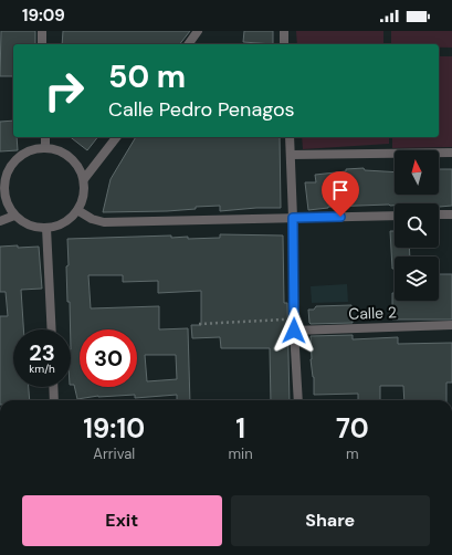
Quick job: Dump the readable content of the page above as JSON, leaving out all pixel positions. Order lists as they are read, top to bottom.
{
  "streets": {
    "street": ["Calle 2"]
  },
  "north": "top",
  "page": {
    "status": "19:09",
    "turn": ["50 m", "Calle Pedro Penagos"],
    "speed": "23 km/h",
    "limit": "30",
    "eta": [
      "19:10",
      "Arrival",
      "1",
      "min",
      "70",
      "m"
    ],
    "buttons": ["Exit", "Share"]
  }
}
